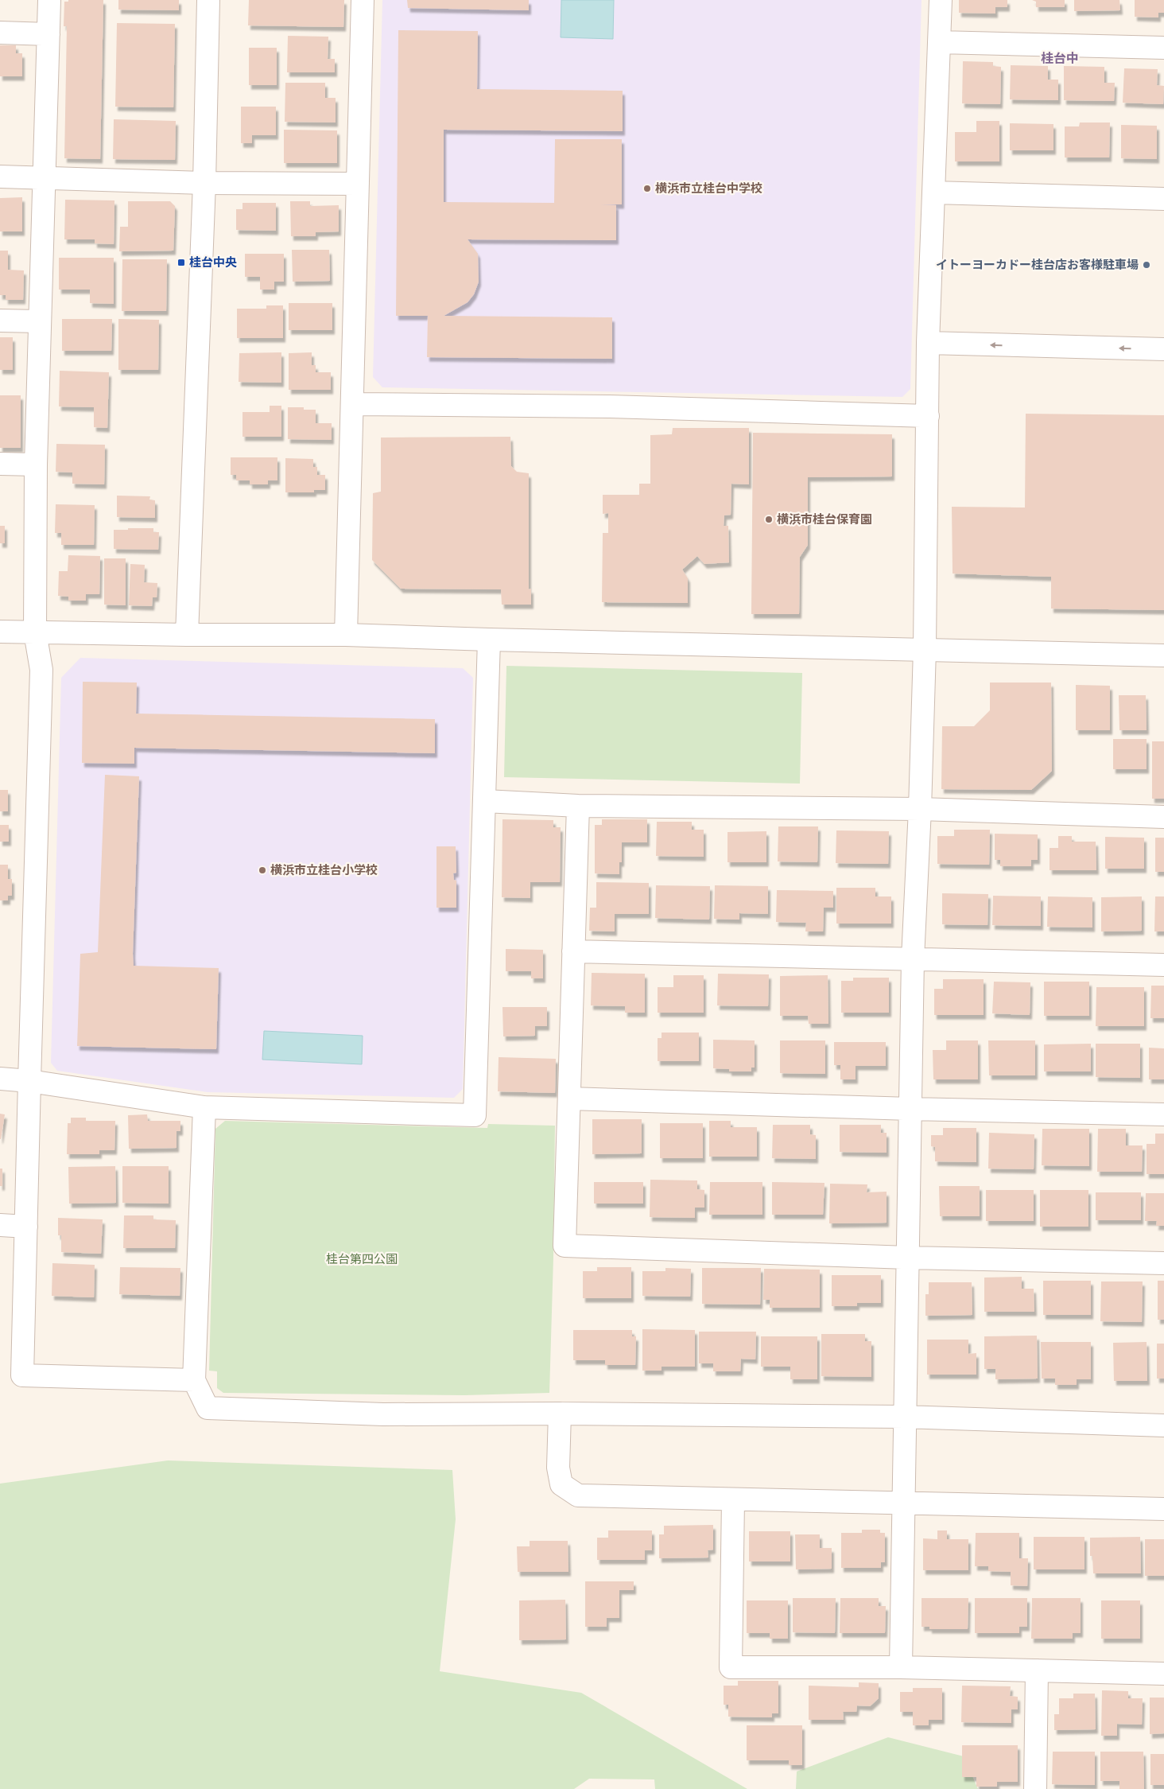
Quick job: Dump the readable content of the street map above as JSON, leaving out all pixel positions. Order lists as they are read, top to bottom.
{
  "districts": ["桂台中"],
  "parks": ["桂台第四公園"],
  "places": {
    "other": [
      "横浜市立桂台中学校",
      "イトーヨーカドー桂台店お客様駐車場",
      "横浜市桂台保育園",
      "横浜市立桂台小学校"
    ],
    "transit": ["桂台中央"]
  }
}
